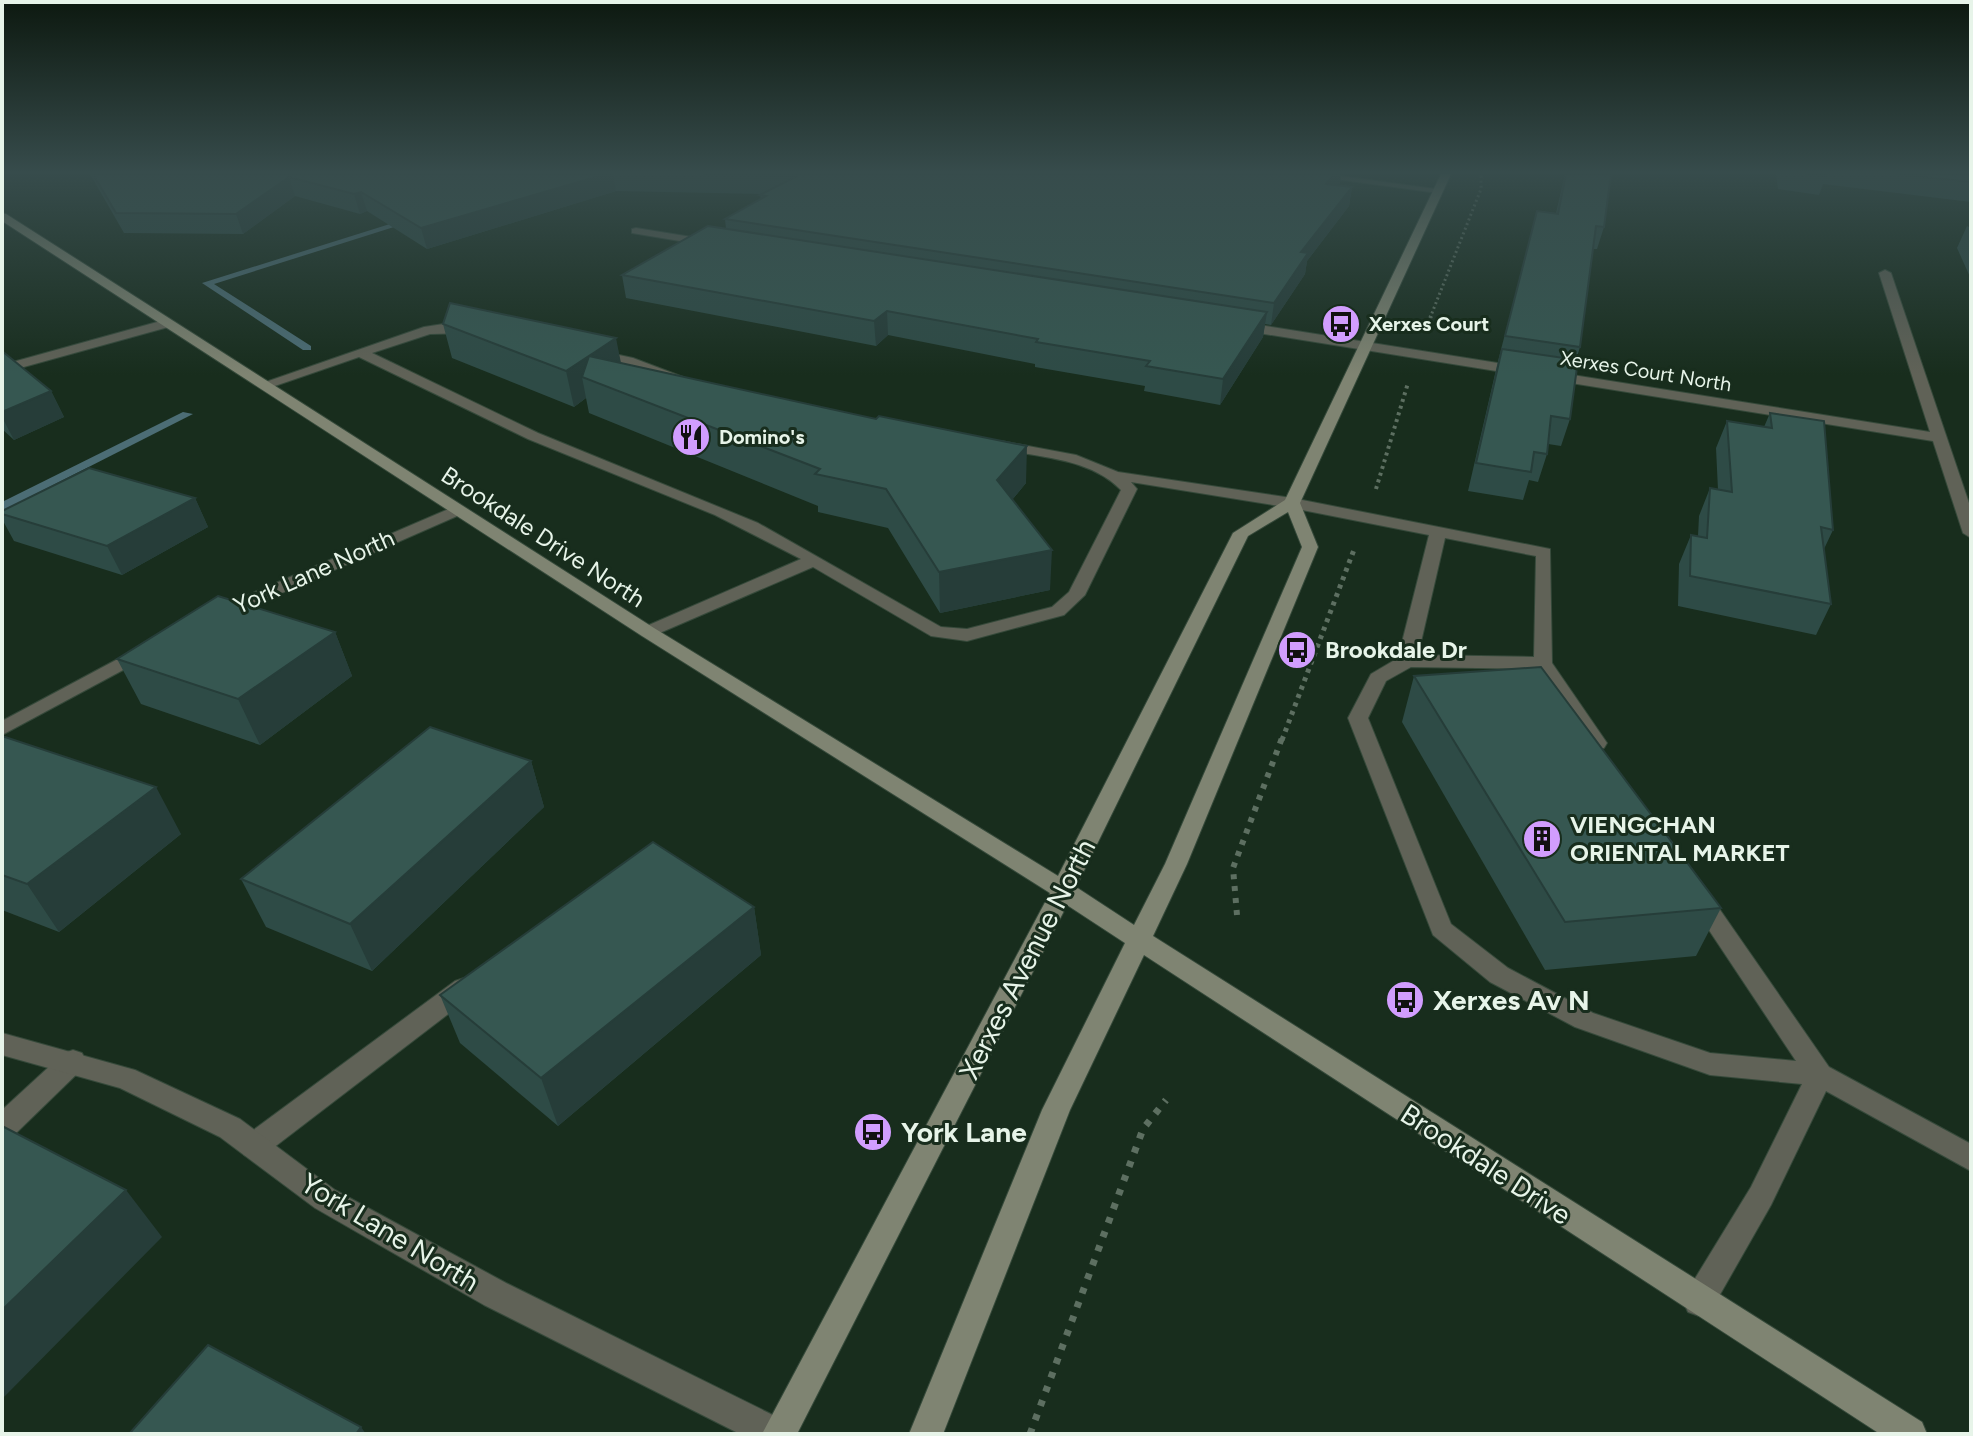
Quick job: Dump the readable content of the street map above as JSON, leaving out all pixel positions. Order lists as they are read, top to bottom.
{
  "streets": {
    "street": [
      "Xerxes Court North",
      "Brookdale Drive North",
      "York Lane North",
      "Xerxes Avenue North",
      "Brookdale Drive"
    ]
  },
  "crossings": [
    ["Brookdale Drive North", "York Lane North"],
    ["Brookdale Drive North", "Xerxes Avenue North"],
    ["Brookdale Drive North", "Brookdale Drive"],
    ["York Lane North", "Xerxes Avenue North"],
    ["Xerxes Avenue North", "Brookdale Drive"]
  ],
  "places": {
    "bus stop": [
      "Xerxes Court",
      "Brookdale Dr",
      "Xerxes Av N",
      "York Lane"
    ],
    "restaurant": ["Domino's"],
    "building": ["VIENGCHAN ORIENTAL MARKET"]
  }
}
